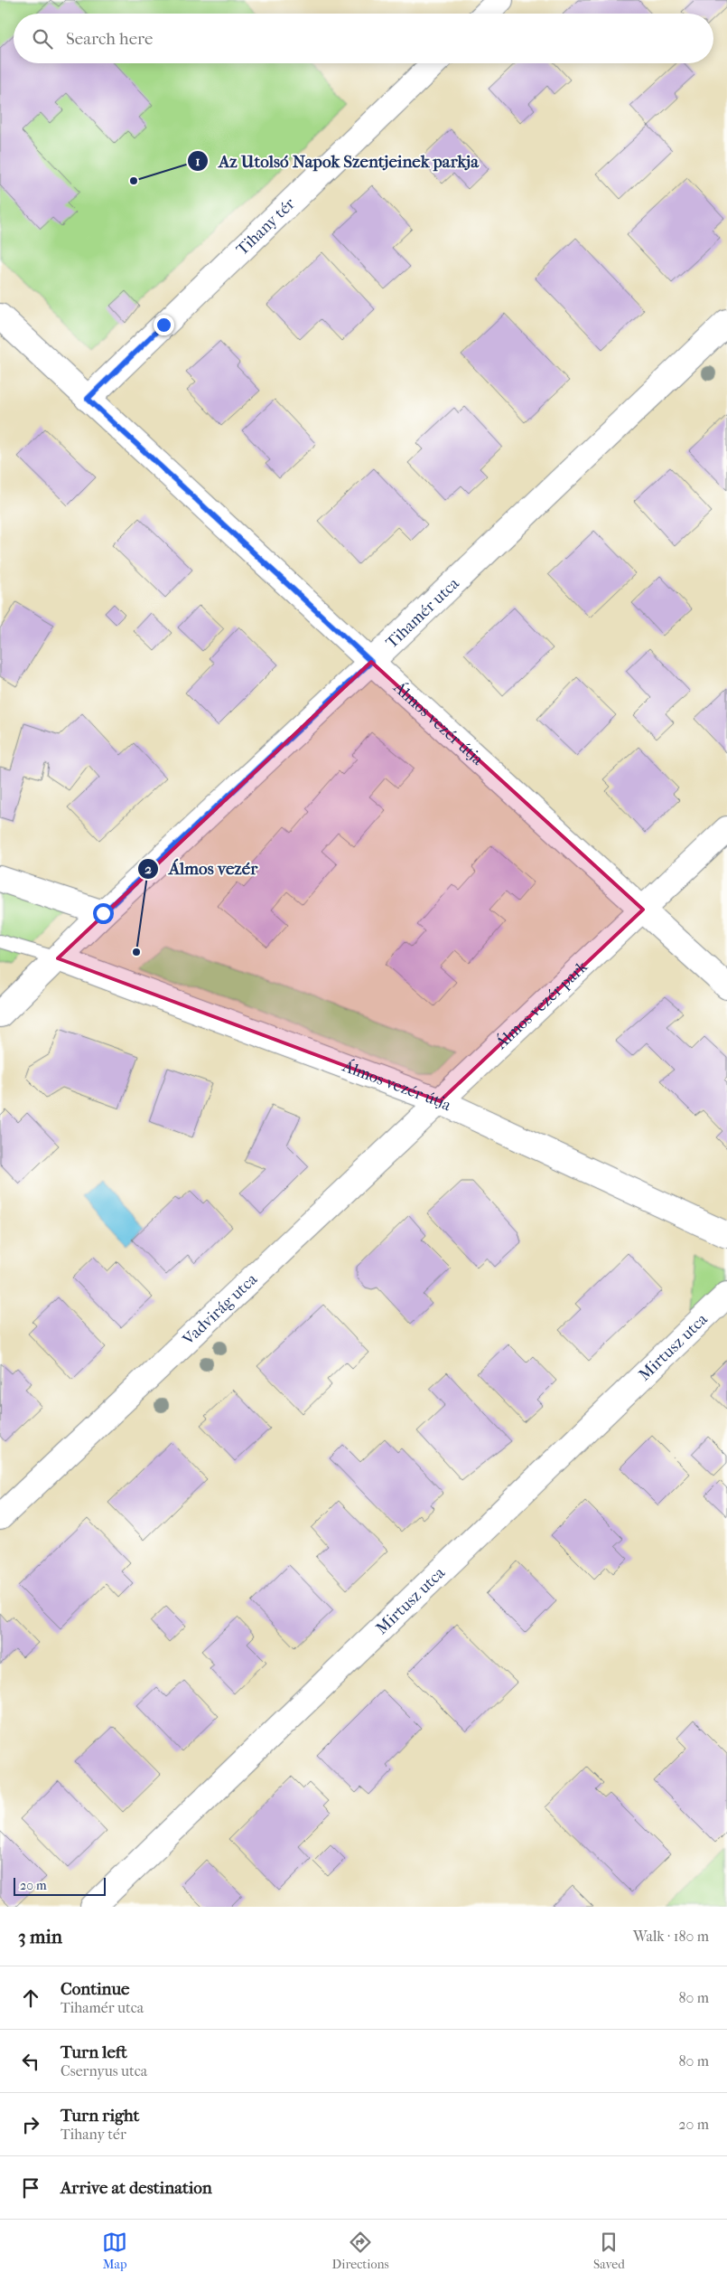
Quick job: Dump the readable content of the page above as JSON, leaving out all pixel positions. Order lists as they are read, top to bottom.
{
  "streets": {
    "street": [
      "Tihany tér",
      "Tihamér utca",
      "Álmos vezér útja",
      "Álmos vezér park",
      "Vadvirág utca",
      "Mirtusz utca"
    ]
  },
  "crossings": [
    ["Tihany tér", "Álmos vezér útja"],
    ["Tihamér utca", "Álmos vezér útja"],
    ["Álmos vezér útja", "Álmos vezér park"],
    ["Álmos vezér útja", "Vadvirág utca"],
    ["Álmos vezér park", "Vadvirág utca"]
  ],
  "places": ["Az Utolsó Napok Szentjeinek parkja", "Álmos vezér"],
  "scale_bar": "20 m",
  "page": {
    "search": "Search here",
    "scale": "20 m",
    "heading": ["3 min", "Walk · 180 m"],
    "list": [
      ["Continue", "Tihamér utca", "80 m"],
      ["Turn left", "Csernyus utca", "80 m"],
      ["Turn right", "Tihany tér", "20 m"],
      "Arrive at destination"
    ],
    "nav": ["Map", "Directions", "Saved"]
  }
}
